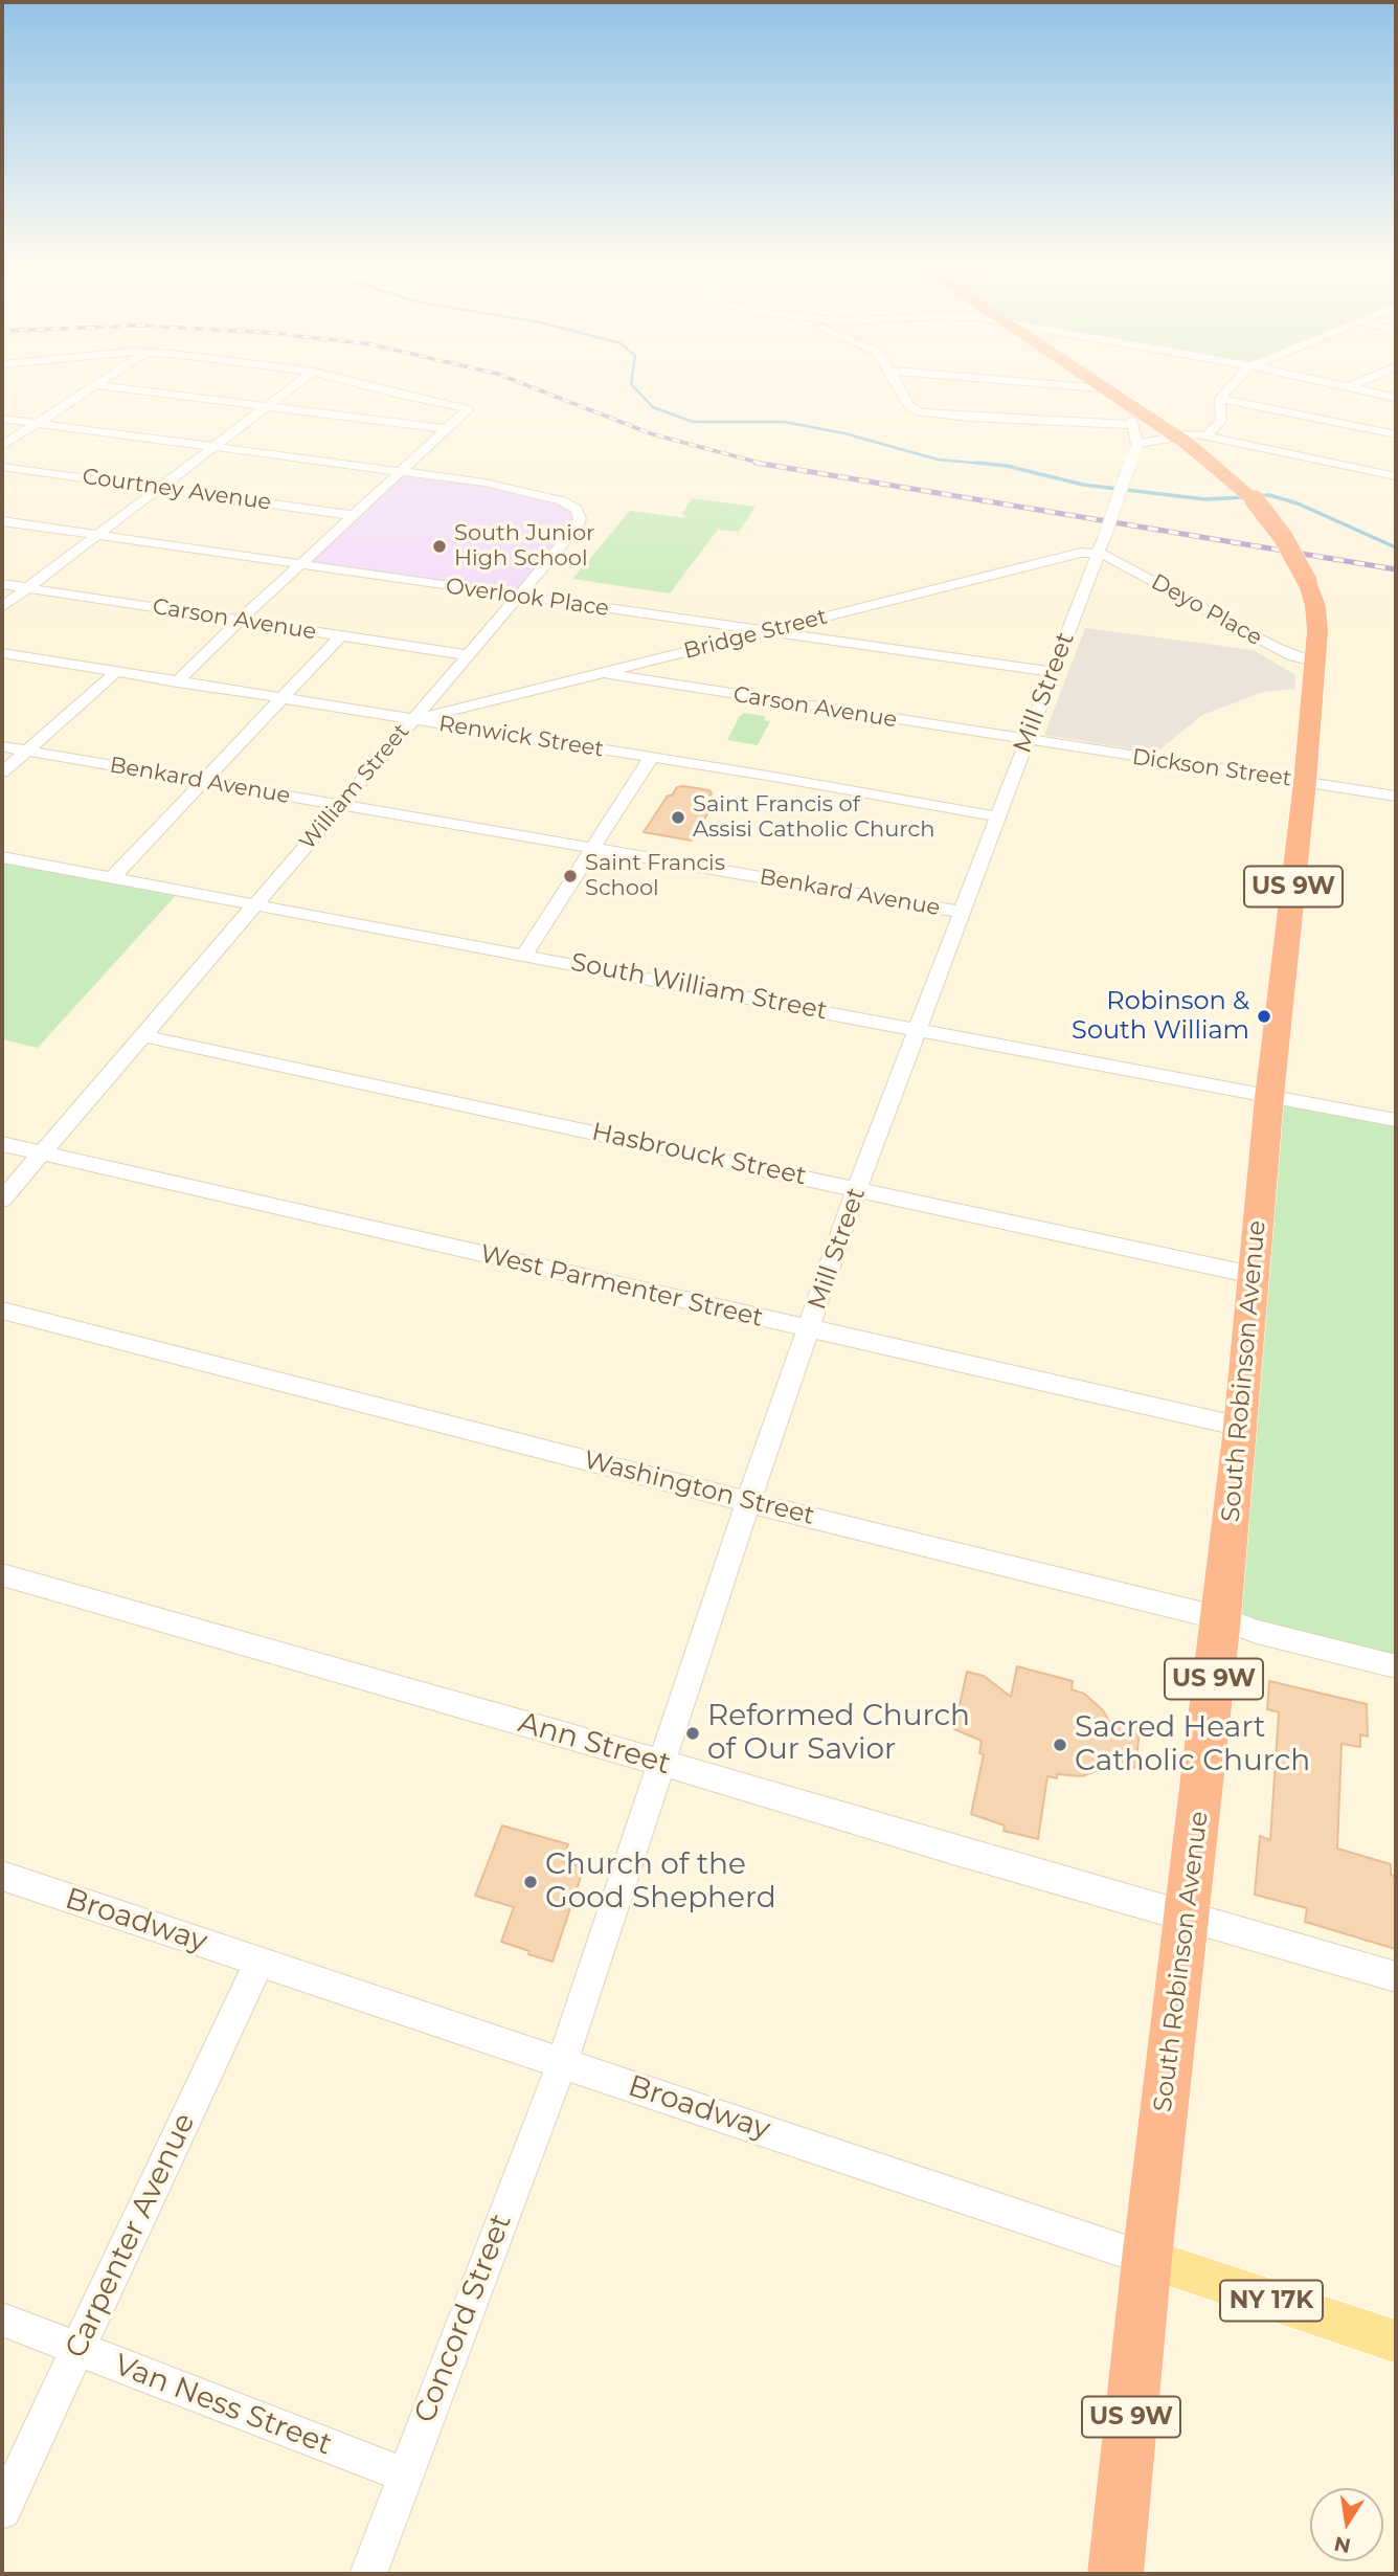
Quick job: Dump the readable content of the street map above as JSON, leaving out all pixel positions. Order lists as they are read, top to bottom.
{
  "streets": {
    "highway": ["US 9W", "South Robinson Avenue"],
    "main road": ["Broadway", "NY 17K"],
    "street": [
      "Courtney Avenue",
      "Overlook Place",
      "Deyo Place",
      "Carson Avenue",
      "Bridge Street",
      "Mill Street",
      "Renwick Street",
      "Dickson Street",
      "Benkard Avenue",
      "William Street",
      "South William Street",
      "Hasbrouck Street",
      "West Parmenter Street",
      "Washington Street",
      "Ann Street",
      "Carpenter Avenue",
      "Concord Street",
      "Van Ness Street"
    ]
  },
  "crossings": [
    ["Overlook Place", "Bridge Street"],
    ["Overlook Place", "Mill Street"],
    ["Overlook Place", "William Street"],
    ["Deyo Place", "Bridge Street"],
    ["Deyo Place", "Mill Street"],
    ["Deyo Place", "South Robinson Avenue"],
    ["Carson Avenue", "Bridge Street"],
    ["Carson Avenue", "Mill Street"],
    ["Carson Avenue", "Dickson Street"],
    ["Carson Avenue", "William Street"],
    ["Bridge Street", "Mill Street"],
    ["Bridge Street", "Renwick Street"],
    ["Bridge Street", "William Street"],
    ["Mill Street", "Renwick Street"],
    ["Mill Street", "Dickson Street"],
    ["Mill Street", "Benkard Avenue"],
    ["Mill Street", "South William Street"],
    ["Mill Street", "Hasbrouck Street"],
    ["Mill Street", "West Parmenter Street"],
    ["Mill Street", "Washington Street"],
    ["Mill Street", "Ann Street"],
    ["Mill Street", "Broadway"],
    ["Mill Street", "Concord Street"],
    ["Renwick Street", "William Street"],
    ["Dickson Street", "South Robinson Avenue"],
    ["Benkard Avenue", "William Street"],
    ["William Street", "South William Street"],
    ["William Street", "Hasbrouck Street"],
    ["William Street", "West Parmenter Street"],
    ["US 9W", "South Robinson Avenue"],
    ["US 9W", "Broadway"],
    ["South William Street", "South Robinson Avenue"],
    ["Hasbrouck Street", "South Robinson Avenue"],
    ["West Parmenter Street", "South Robinson Avenue"],
    ["South Robinson Avenue", "Washington Street"],
    ["South Robinson Avenue", "Ann Street"],
    ["South Robinson Avenue", "Broadway"],
    ["Broadway", "Carpenter Avenue"],
    ["Broadway", "Concord Street"],
    ["Carpenter Avenue", "Van Ness Street"],
    ["Concord Street", "Van Ness Street"]
  ],
  "places": [
    "South Junior High School",
    "Saint Francis of Assisi Catholic Church",
    "Saint Francis School",
    "Robinson & South William",
    "Reformed Church of Our Savior",
    "Sacred Heart Catholic Church",
    "Church of the Good Shepherd"
  ],
  "north": "bottom"
}
